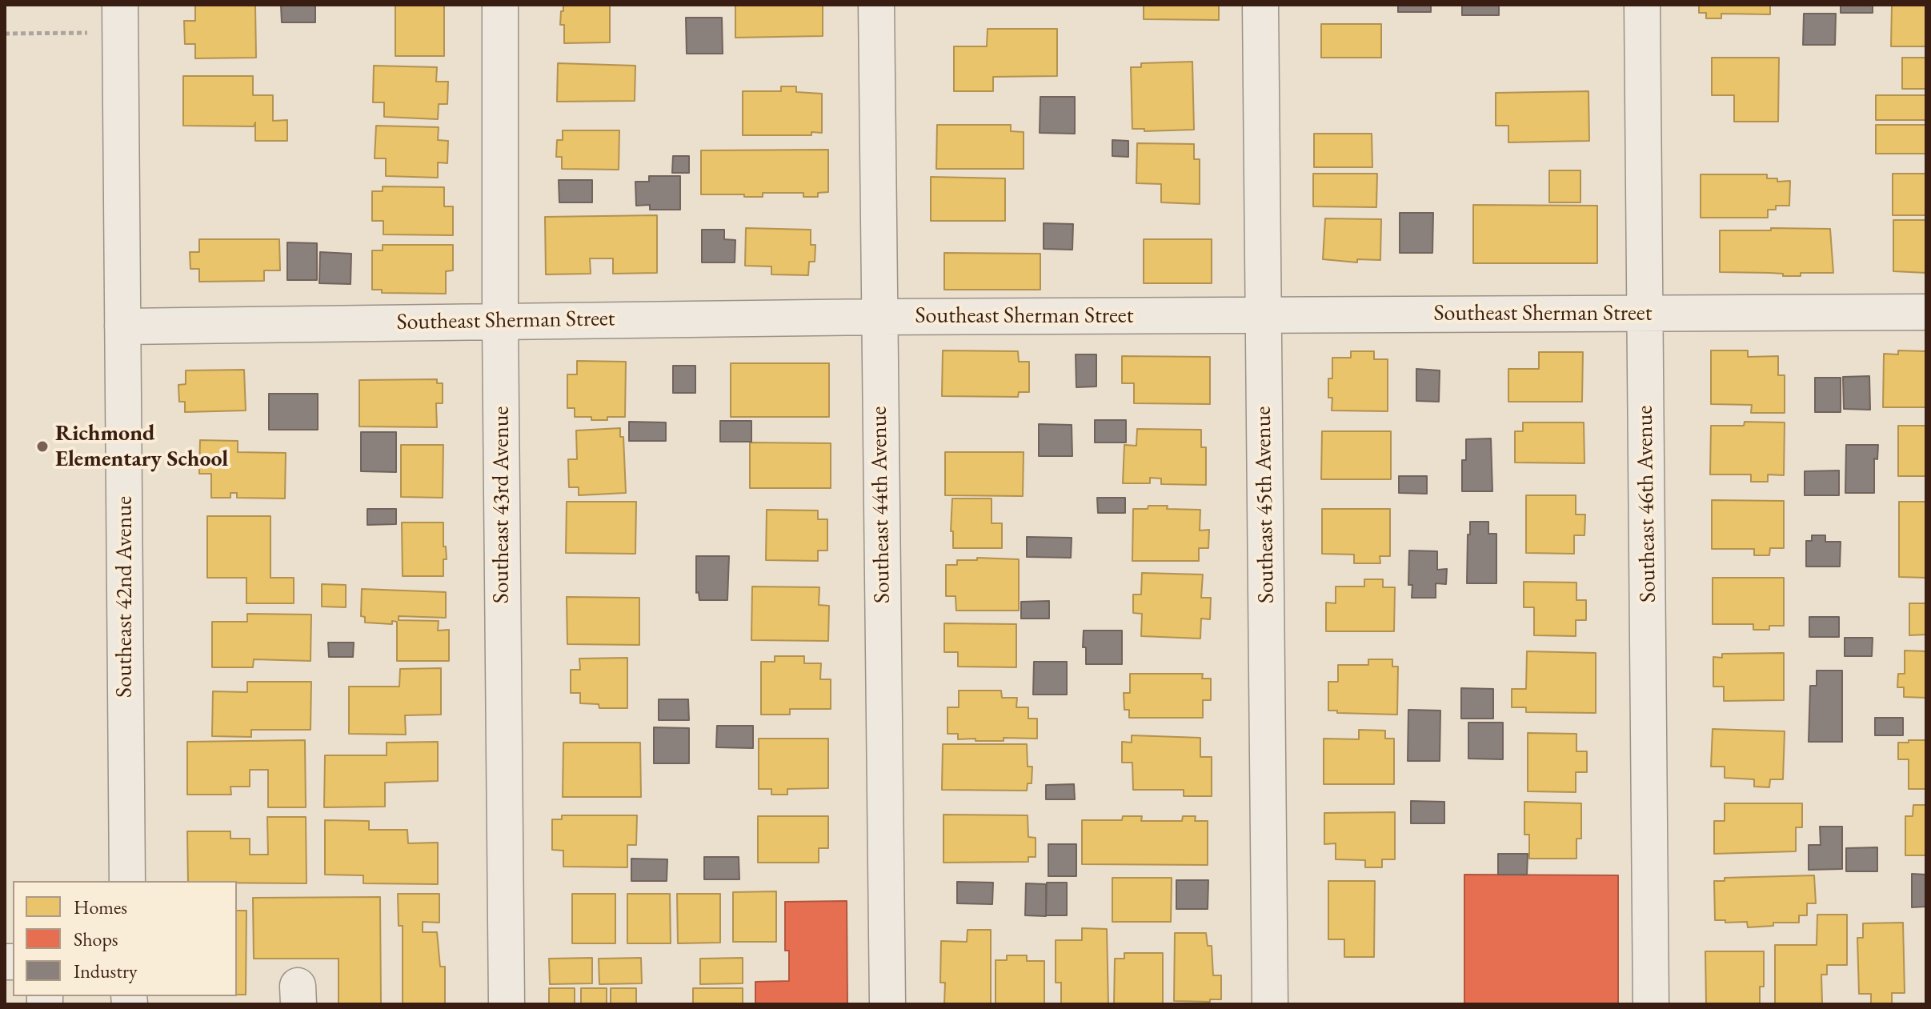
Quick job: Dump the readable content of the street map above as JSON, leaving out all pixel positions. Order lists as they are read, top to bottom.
{
  "streets": {
    "street": [
      "Southeast Sherman Street",
      "Southeast 46th Avenue",
      "Southeast 43rd Avenue",
      "Southeast 44th Avenue",
      "Southeast 45th Avenue",
      "Southeast 42nd Avenue"
    ]
  },
  "crossings": [
    ["Southeast Sherman Street", "Southeast 46th Avenue"],
    ["Southeast Sherman Street", "Southeast 43rd Avenue"],
    ["Southeast Sherman Street", "Southeast 44th Avenue"],
    ["Southeast Sherman Street", "Southeast 45th Avenue"],
    ["Southeast Sherman Street", "Southeast 42nd Avenue"]
  ],
  "places": ["Richmond Elementary School"],
  "legend": ["Homes", "Shops", "Industry"]
}
